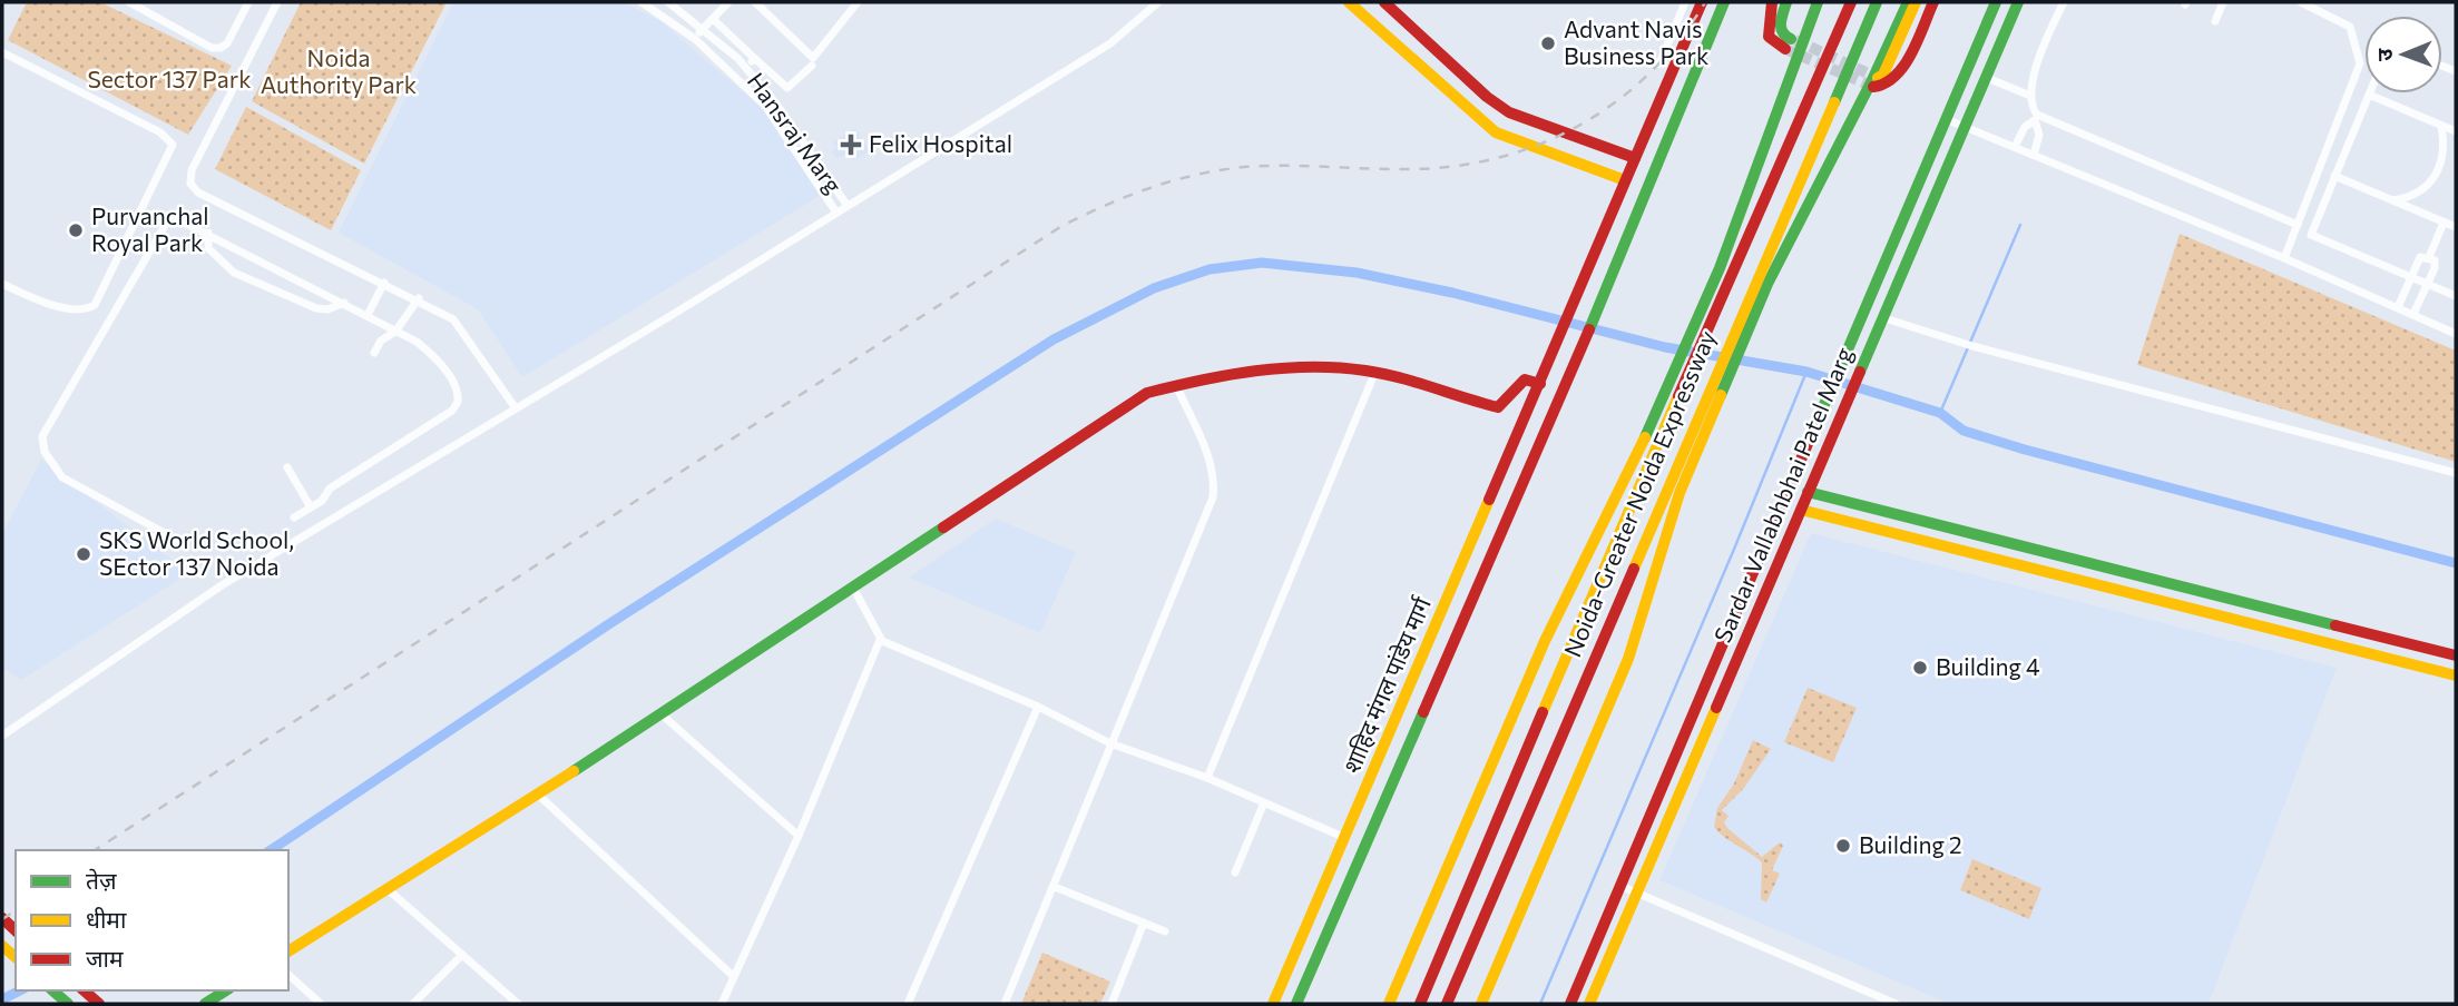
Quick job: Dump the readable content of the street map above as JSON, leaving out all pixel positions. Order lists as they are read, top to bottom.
{
  "streets": {
    "main road": ["Noida-Greater Noida Expressway", "Sardar Vallabhbhai Patel Marg", "शाहिद मंगल पांडेय मार्ग"],
    "street": ["Hansraj Marg"]
  },
  "parks": ["Noida Authority Park", "Sector 137 Park"],
  "places": {
    "other": [
      "Advant Navis Business Park",
      "Purvanchal Royal Park",
      "SKS World School, SEctor 137 Noida",
      "Building 4",
      "Building 2"
    ],
    "health": ["Felix Hospital"]
  },
  "legend": ["तेज़", "धीमा", "जाम"],
  "north": "left"
}
